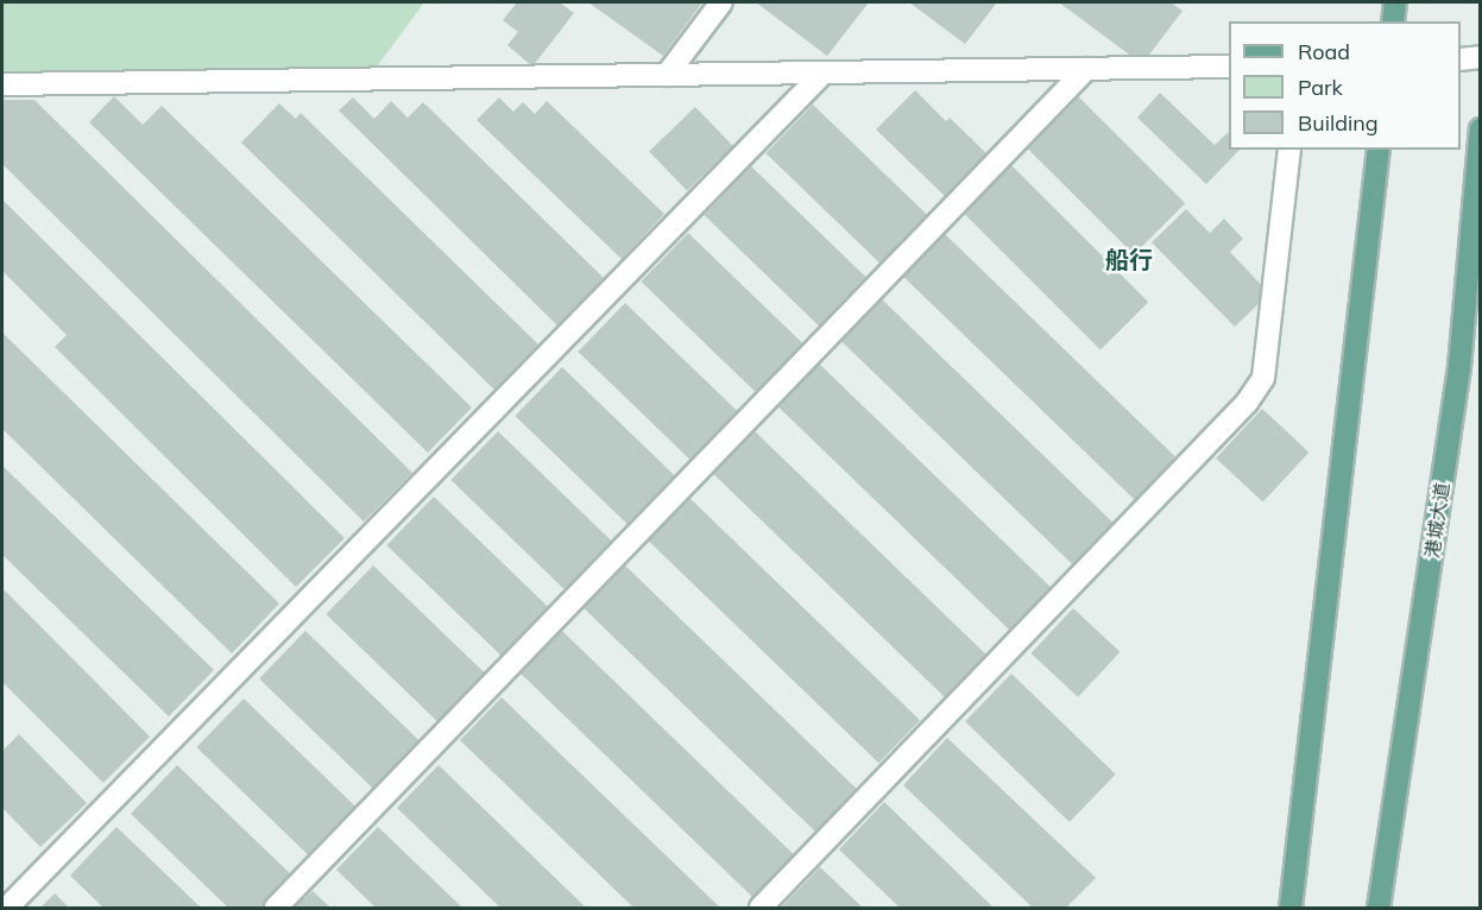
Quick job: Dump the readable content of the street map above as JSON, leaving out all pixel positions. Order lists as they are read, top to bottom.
{
  "streets": {
    "main road": ["港城大道"]
  },
  "districts": ["船行"],
  "legend": ["Road", "Park", "Building"]
}
